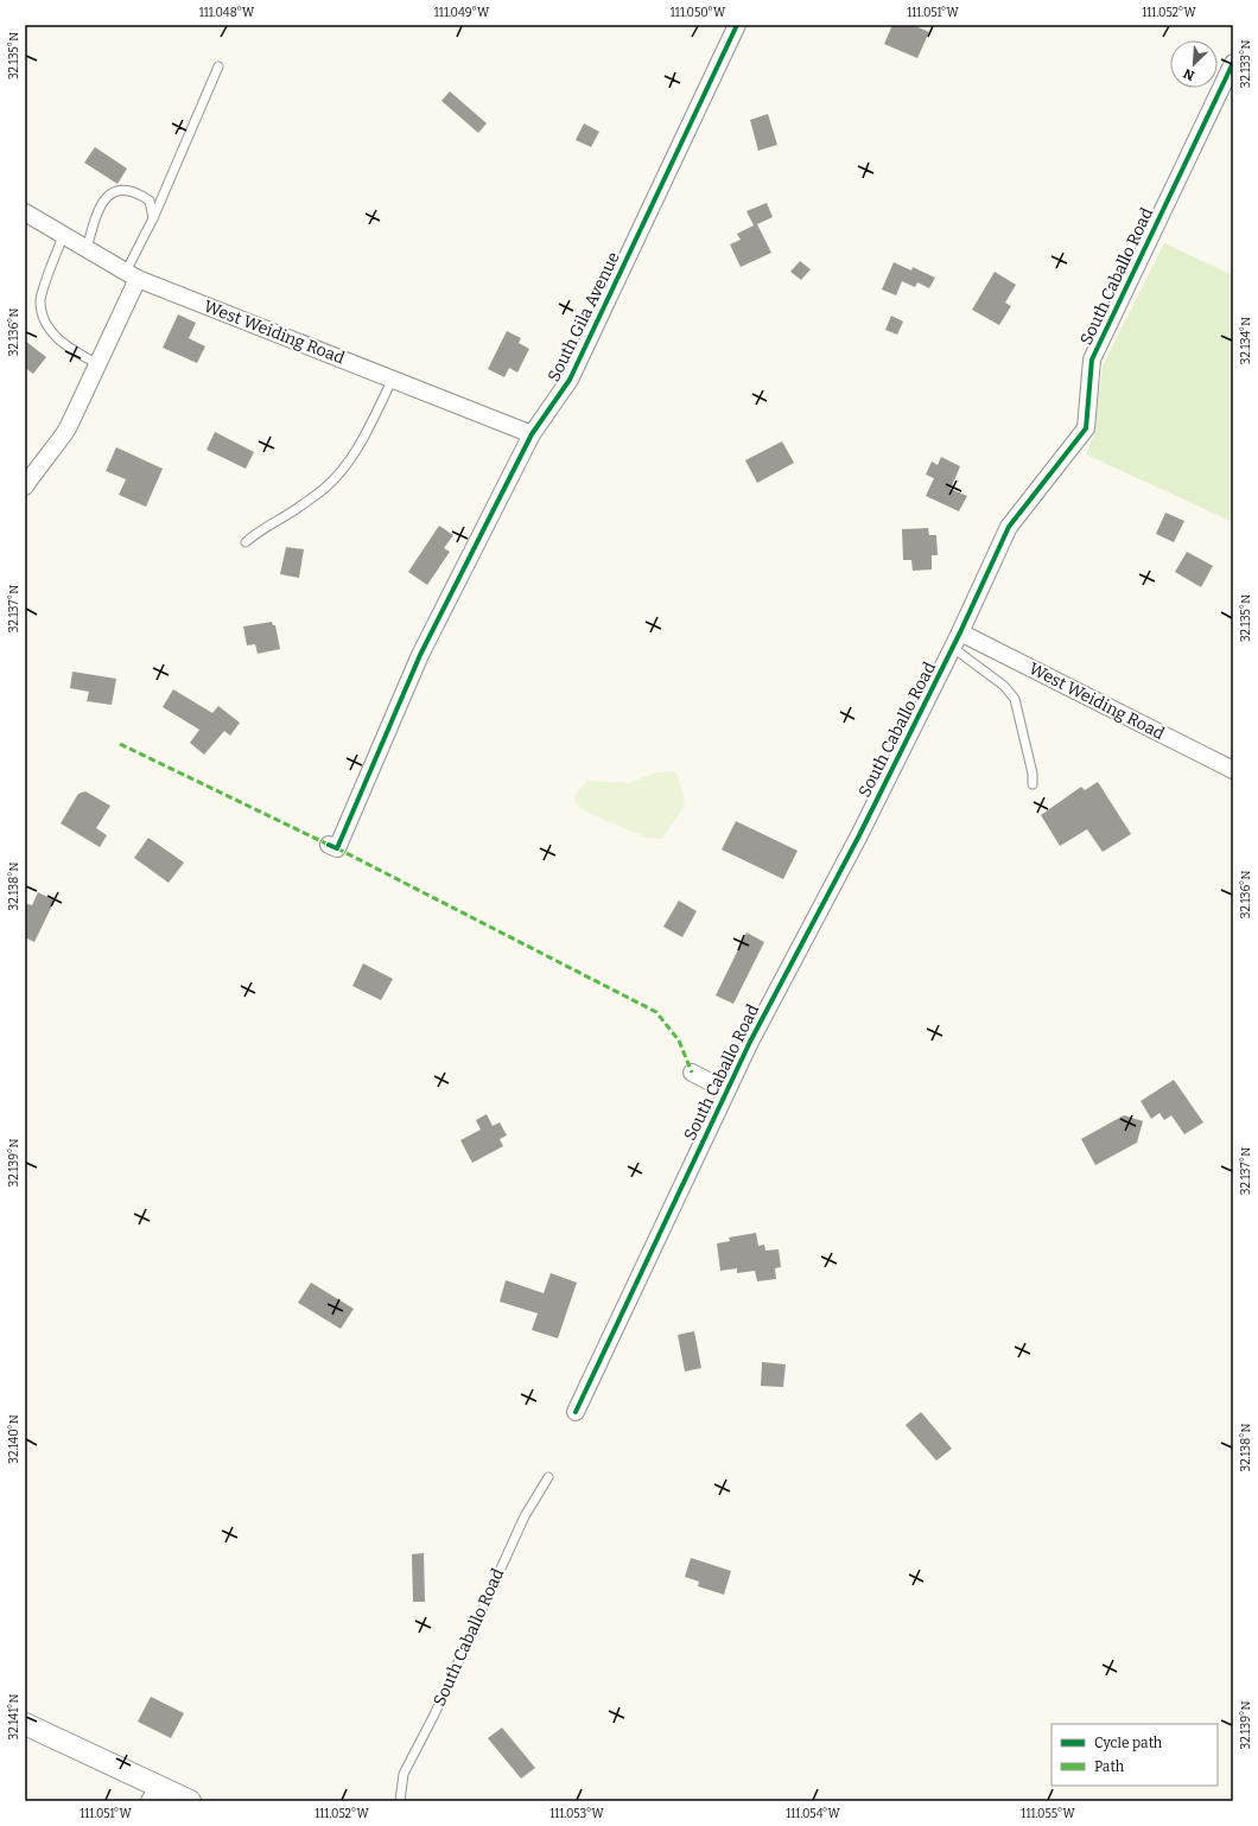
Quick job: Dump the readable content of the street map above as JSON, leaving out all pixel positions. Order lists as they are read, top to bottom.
{
  "streets": {
    "street": ["South Caballo Road", "South Gila Avenue", "West Weiding Road"]
  },
  "crossings": [
    ["South Caballo Road", "West Weiding Road"],
    ["South Gila Avenue", "West Weiding Road"]
  ],
  "legend": ["Cycle path", "Path"],
  "north": "bottom left",
  "coordinates": [
    "111.048°W",
    "111.049°W",
    "111.050°W",
    "111.051°W",
    "111.052°W",
    "32.135°N",
    "32.133°N",
    "32.136°N",
    "32.134°N",
    "32.137°N",
    "32.138°N",
    "32.139°N",
    "32.140°N",
    "32.141°N",
    "111.053°W",
    "111.054°W",
    "111.055°W"
  ]
}
